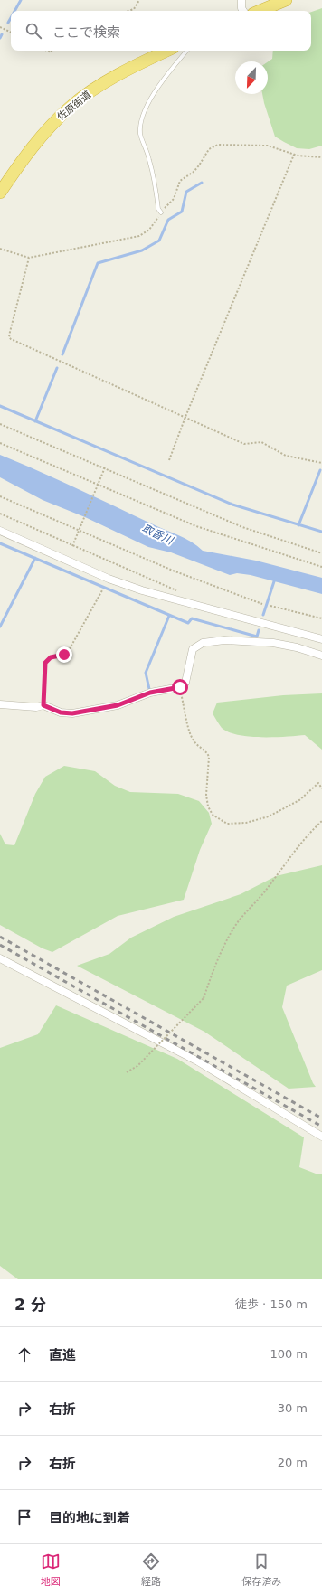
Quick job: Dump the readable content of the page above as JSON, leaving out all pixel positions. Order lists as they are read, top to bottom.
{
  "streets": {
    "highway": ["佐原街道"]
  },
  "water": ["取香川"],
  "north": "bottom left",
  "page": {
    "search": "ここで検索",
    "heading": ["2 分", "徒歩 · 150 m"],
    "list": [
      ["直進", "100 m"],
      ["右折", "30 m"],
      ["右折", "20 m"],
      "目的地に到着"
    ],
    "nav": ["地図", "経路", "保存済み"]
  }
}
